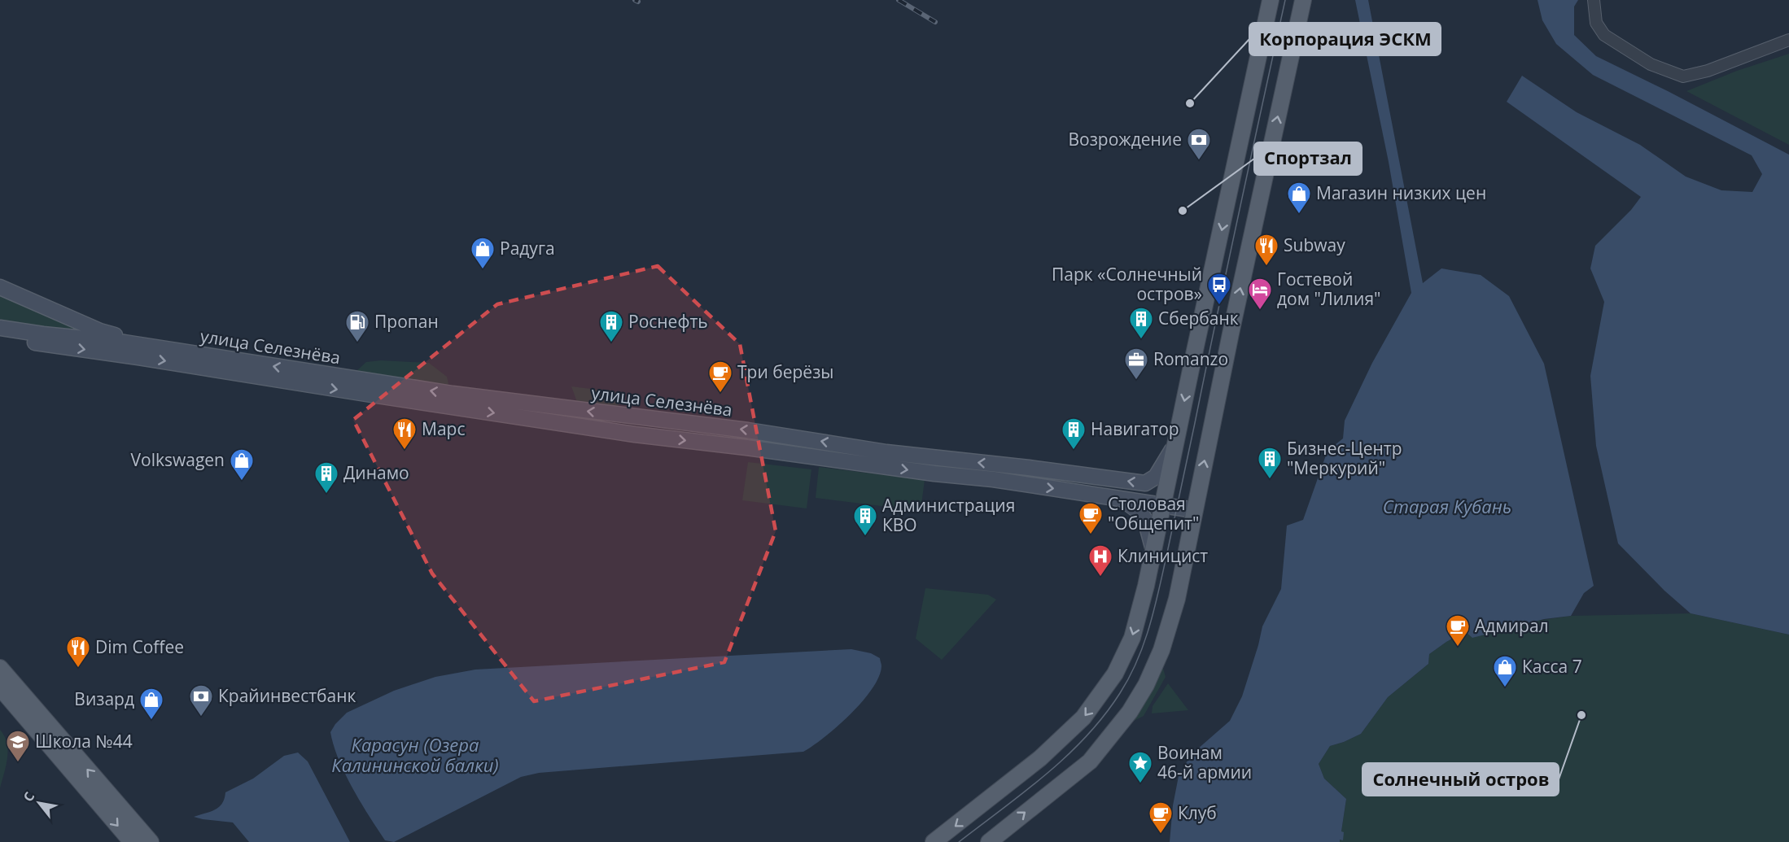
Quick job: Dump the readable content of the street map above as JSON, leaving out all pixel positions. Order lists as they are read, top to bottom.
{
  "streets": {
    "main road": ["улица Селезнёва"]
  },
  "water": ["Старая Кубань", "Карасун (Озера Калининской балки)"],
  "places": {
    "other": ["Корпорация ЭСКМ", "Спортзал", "Солнечный остров"],
    "bank": ["Возрождение", "Крайинвестбанк"],
    "shop": [
      "Магазин низких цен",
      "Радуга",
      "Volkswagen",
      "Касса 7",
      "Визард"
    ],
    "restaurant": ["Subway", "Марс", "Dim Coffee"],
    "bus stop": ["Парк «Солнечный остров»"],
    "hotel": ["Гостевой дом \"Лилия\""],
    "building": [
      "Сбербанк",
      "Роснефть",
      "Навигатор",
      "Бизнес-Центр \"Меркурий\"",
      "Динамо",
      "Администрация КВО"
    ],
    "fuel station": ["Пропан"],
    "office": ["Romanzo"],
    "cafe": [
      "Три берёзы",
      "Столовая \"Общепит\"",
      "Адмирал",
      "Клуб"
    ],
    "hospital": ["Клиницист"],
    "school or university": ["Школа №44"],
    "place": ["Воинам 46-й армии"]
  },
  "north": "top left"
}
